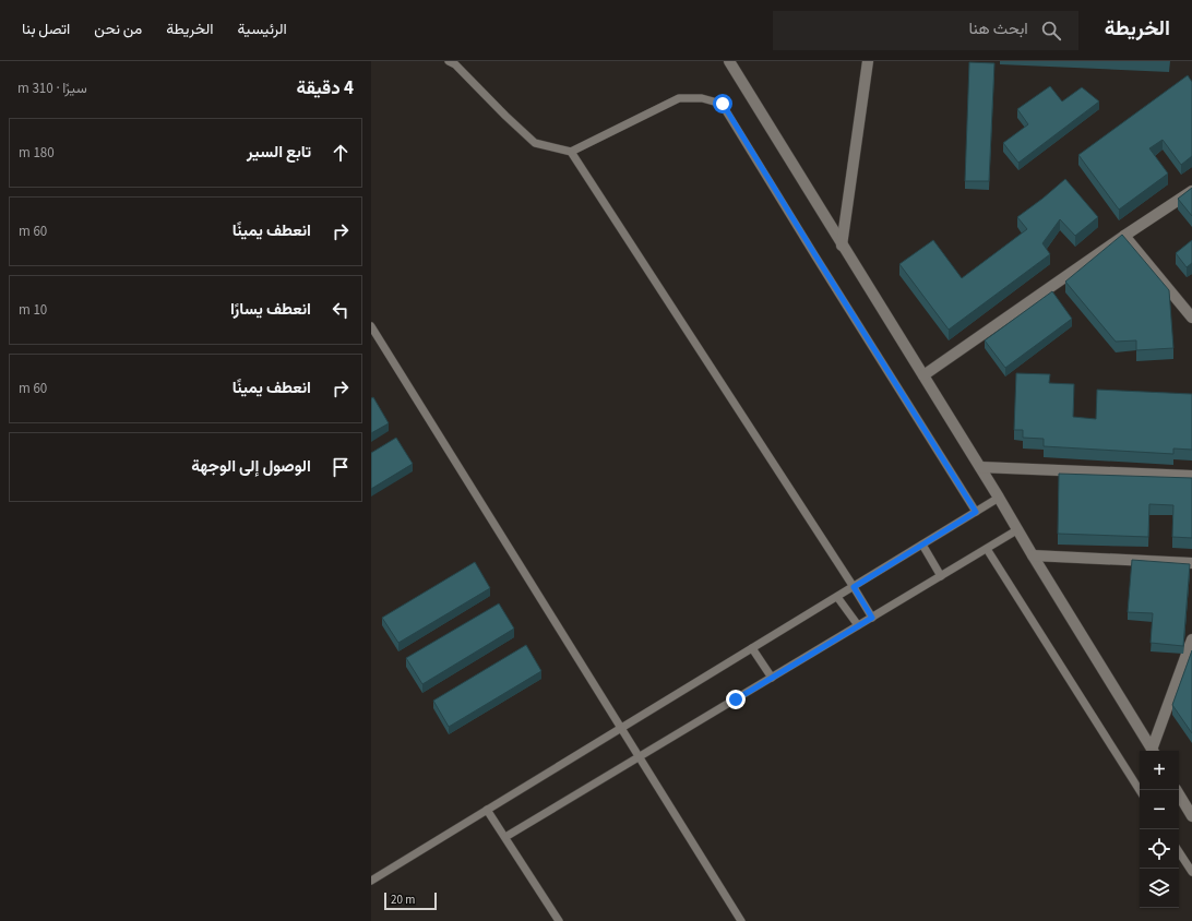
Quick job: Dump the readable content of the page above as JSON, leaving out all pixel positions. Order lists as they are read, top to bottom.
{
  "scale_bar": "20 m",
  "page": {
    "header": "الخريطة",
    "search": "ابحث هنا",
    "nav": [
      "الرئيسية",
      "الخريطة",
      "من نحن",
      "اتصل بنا"
    ],
    "heading": ["4 دقيقة", "سيرًا · 310 m"],
    "list": [
      ["تابع السير", "180 m"],
      ["انعطف يمينًا", "60 m"],
      ["انعطف يسارًا", "10 m"],
      ["انعطف يمينًا", "60 m"],
      "الوصول إلى الوجهة"
    ],
    "map_buttons": ["+", "−"],
    "scale": "20 m"
  }
}
